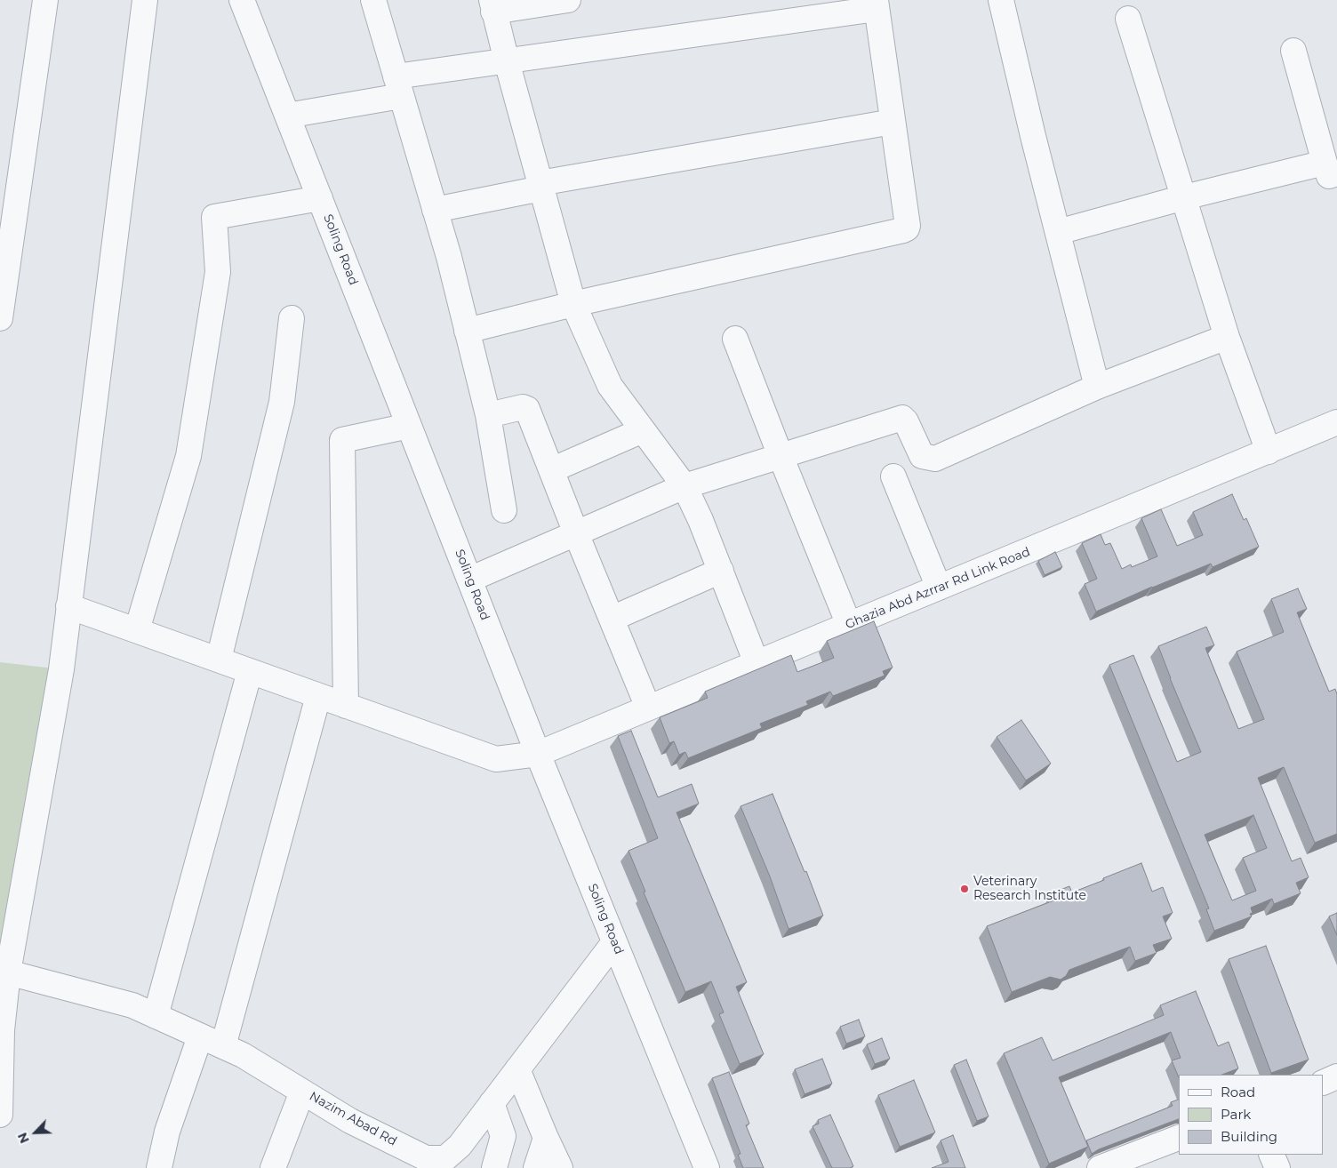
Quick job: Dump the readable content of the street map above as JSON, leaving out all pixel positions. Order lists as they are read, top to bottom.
{
  "streets": {
    "street": ["Soling Road", "Ghazia Abd Azrrar Rd Link Road", "Nazim Abad Rd"]
  },
  "crossings": [
    ["Soling Road", "Ghazia Abd Azrrar Rd Link Road"],
    ["Soling Road", "Nazim Abad Rd"]
  ],
  "places": ["Veterinary Research Institute"],
  "legend": ["Road", "Park", "Building"],
  "north": "bottom left"
}
